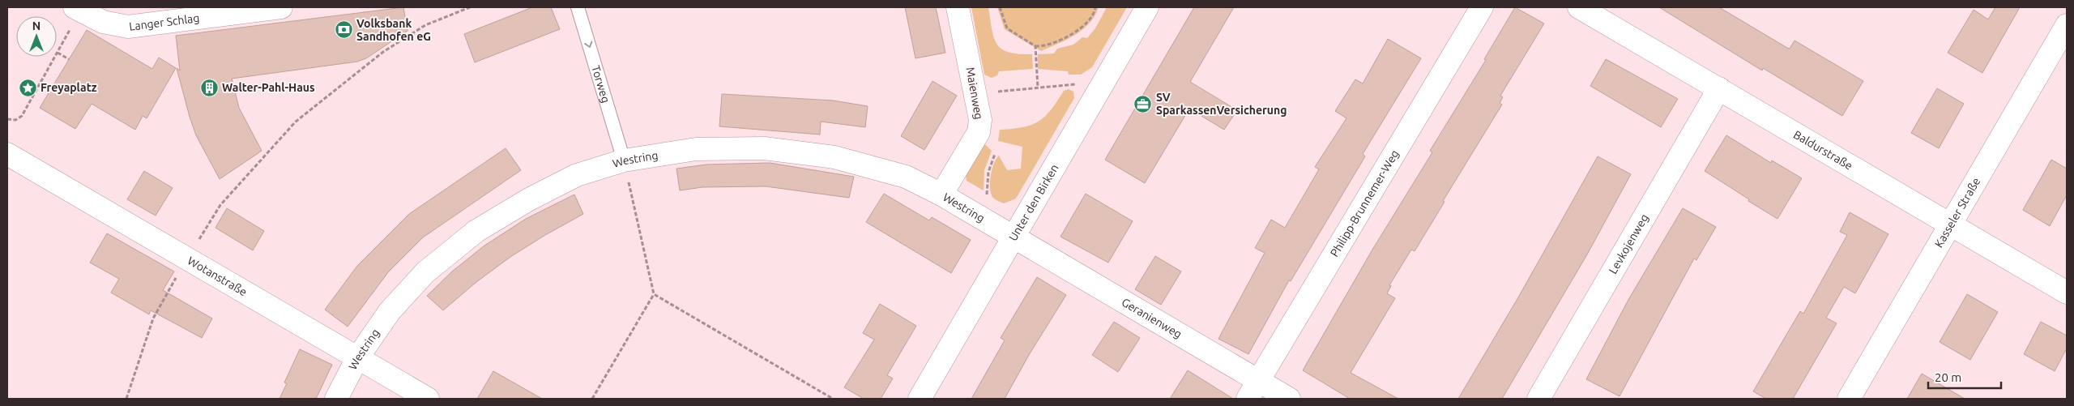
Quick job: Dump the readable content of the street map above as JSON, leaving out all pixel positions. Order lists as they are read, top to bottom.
{
  "streets": {
    "street": [
      "Langer Schlag",
      "Maienweg",
      "Baldurstraße",
      "Westring",
      "Unter den Birken",
      "Philipp-Brunnemer-Weg",
      "Kasseler Straße",
      "Levkojenweg",
      "Wotanstraße",
      "Geranienweg"
    ],
    "lane": ["Torweg"]
  },
  "crossings": [
    ["Torweg", "Westring"],
    ["Maienweg", "Westring"],
    ["Baldurstraße", "Kasseler Straße"],
    ["Baldurstraße", "Levkojenweg"],
    ["Westring", "Unter den Birken"],
    ["Westring", "Wotanstraße"],
    ["Westring", "Geranienweg"],
    ["Unter den Birken", "Geranienweg"],
    ["Philipp-Brunnemer-Weg", "Geranienweg"]
  ],
  "one_way": ["Torweg"],
  "places": {
    "bank": ["Volksbank Sandhofen eG"],
    "place": ["Freyaplatz"],
    "building": ["Walter-Pahl-Haus"],
    "office": ["SV SparkassenVersicherung"]
  },
  "scale_bar": "20 m",
  "north": "top"
}
